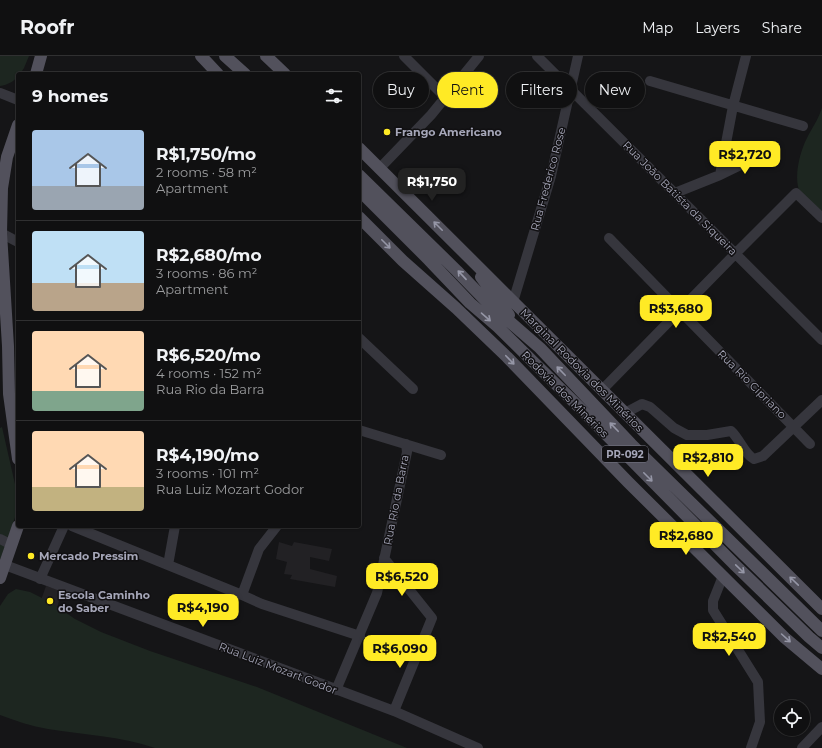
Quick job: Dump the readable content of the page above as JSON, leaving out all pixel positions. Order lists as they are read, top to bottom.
{
  "streets": {
    "main road": ["Marginal Rodovia dos Minérios", "Rodovia dos Minérios", "PR-092"],
    "street": [
      "Rua Frederico Rose",
      "Rua João Batista da Siqueira",
      "Rua Rio Cipriano",
      "Rua Rio da Barra",
      "Rua Luiz Mozart Godor"
    ]
  },
  "crossings": [
    ["Rua Frederico Rose", "Marginal Rodovia dos Minérios"],
    ["Rua Rio da Barra", "Rua Luiz Mozart Godor"]
  ],
  "places": ["Frango Americano", "Mercado Pressim", "Escola Caminho do Saber"],
  "page": {
    "header": "Roofr",
    "nav": ["Map", "Layers", "Share"],
    "chip": [
      "Buy",
      "Rent",
      "Filters",
      "New"
    ],
    "heading": "9 homes",
    "list": [
      {
        "name": "R$1,750/mo",
        "note": "2 rooms · 58 m² · Apartment"
      },
      {
        "name": "R$2,680/mo",
        "note": "3 rooms · 86 m² · Apartment"
      },
      {
        "name": "R$6,520/mo",
        "note": "4 rooms · 152 m² · Rua Rio da Barra"
      },
      {
        "name": "R$4,190/mo",
        "note": "3 rooms · 101 m² · Rua Luiz Mozart Godor"
      }
    ],
    "price": [
      "R$2,720",
      "R$1,750",
      "R$3,680",
      "R$2,810",
      "R$2,680",
      "R$6,520",
      "R$4,190",
      "R$2,540",
      "R$6,090"
    ]
  }
}
